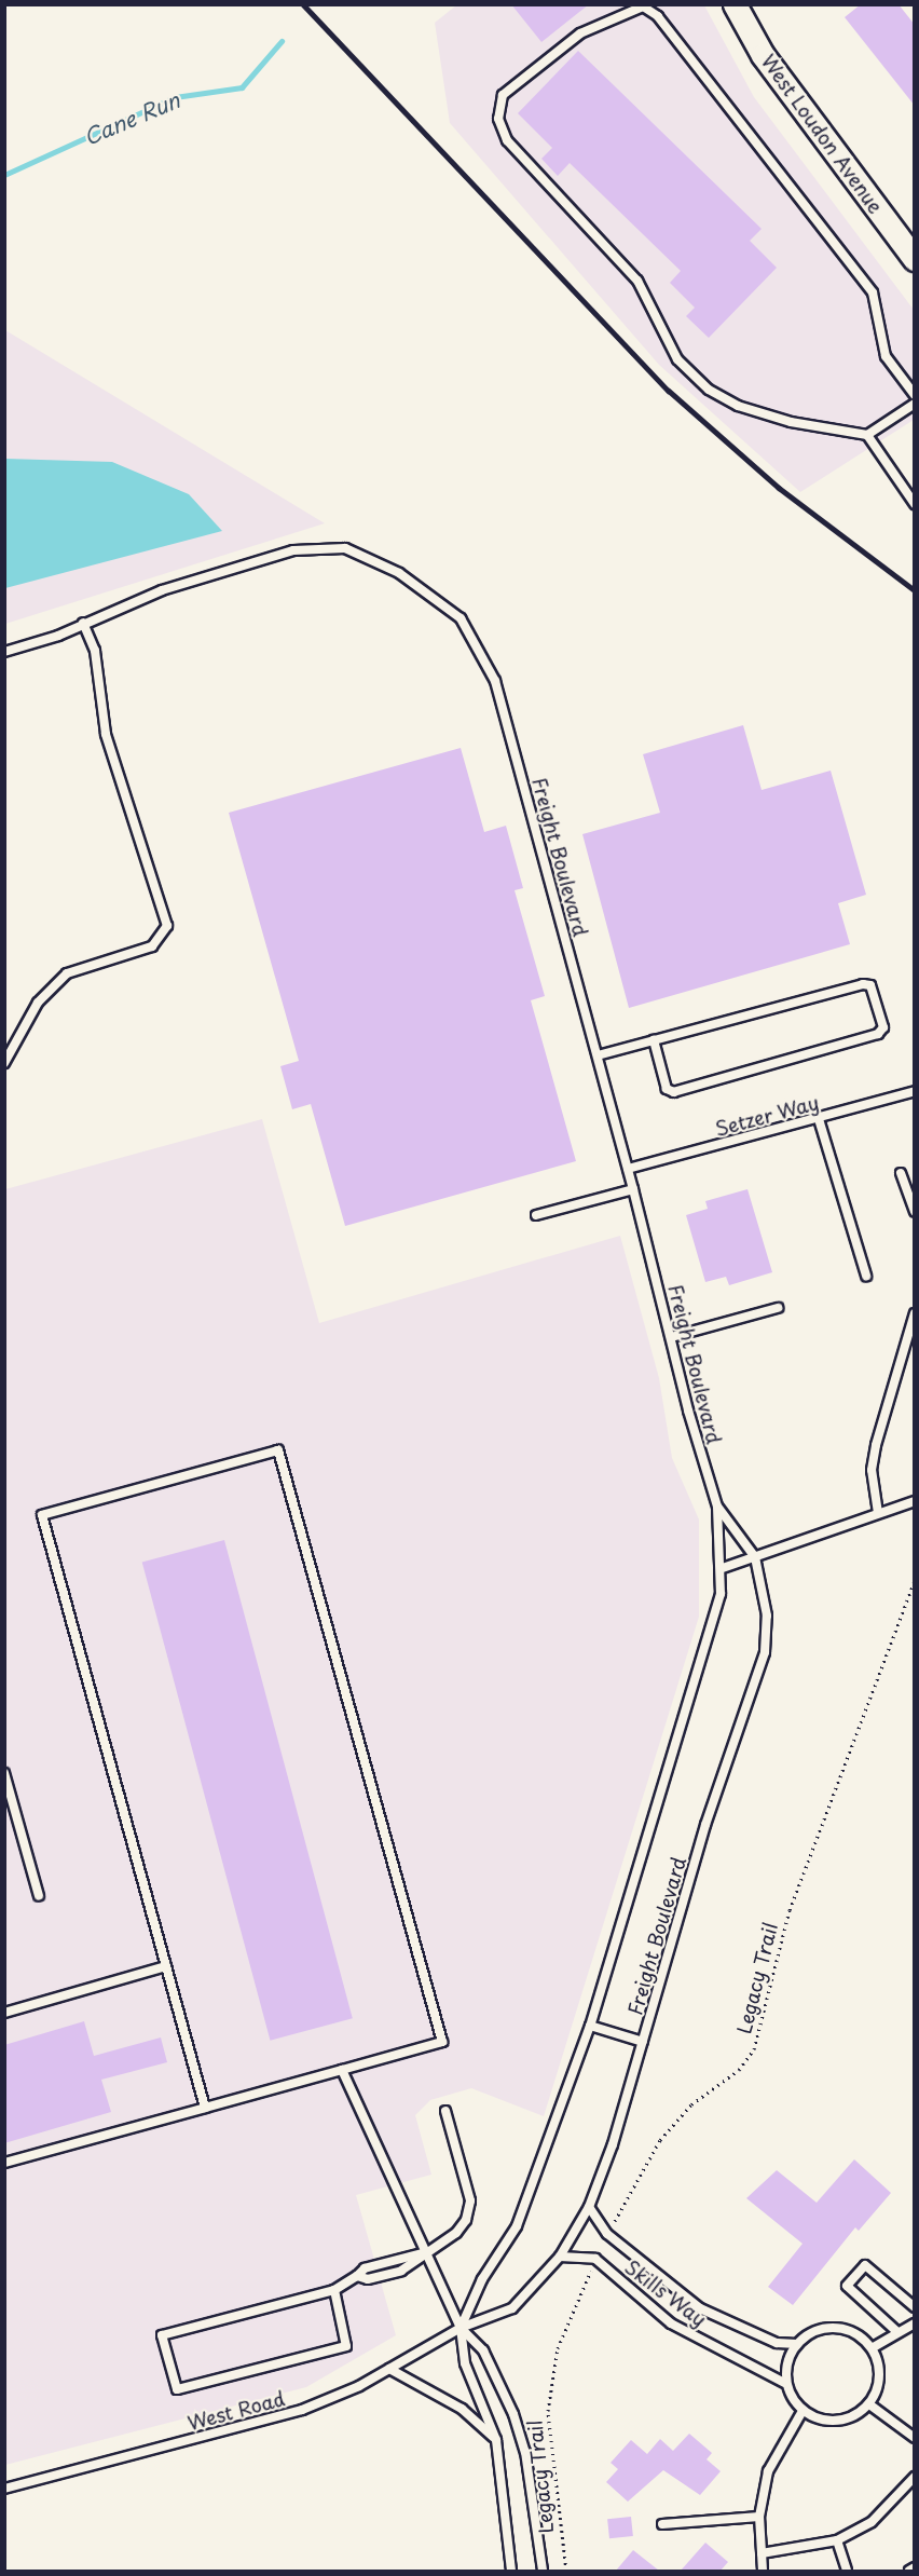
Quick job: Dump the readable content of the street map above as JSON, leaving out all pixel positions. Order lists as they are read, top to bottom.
{
  "streets": {
    "main road": ["West Loudon Avenue"],
    "lane": [
      "Freight Boulevard",
      "Setzer Way",
      "Skills Way",
      "West Road"
    ],
    "path": ["Legacy Trail"]
  },
  "crossings": [
    ["Freight Boulevard", "Setzer Way"],
    ["Freight Boulevard", "Skills Way"],
    ["Freight Boulevard", "West Road"],
    ["Legacy Trail", "Skills Way"]
  ],
  "water": ["Cane Run"]
}
